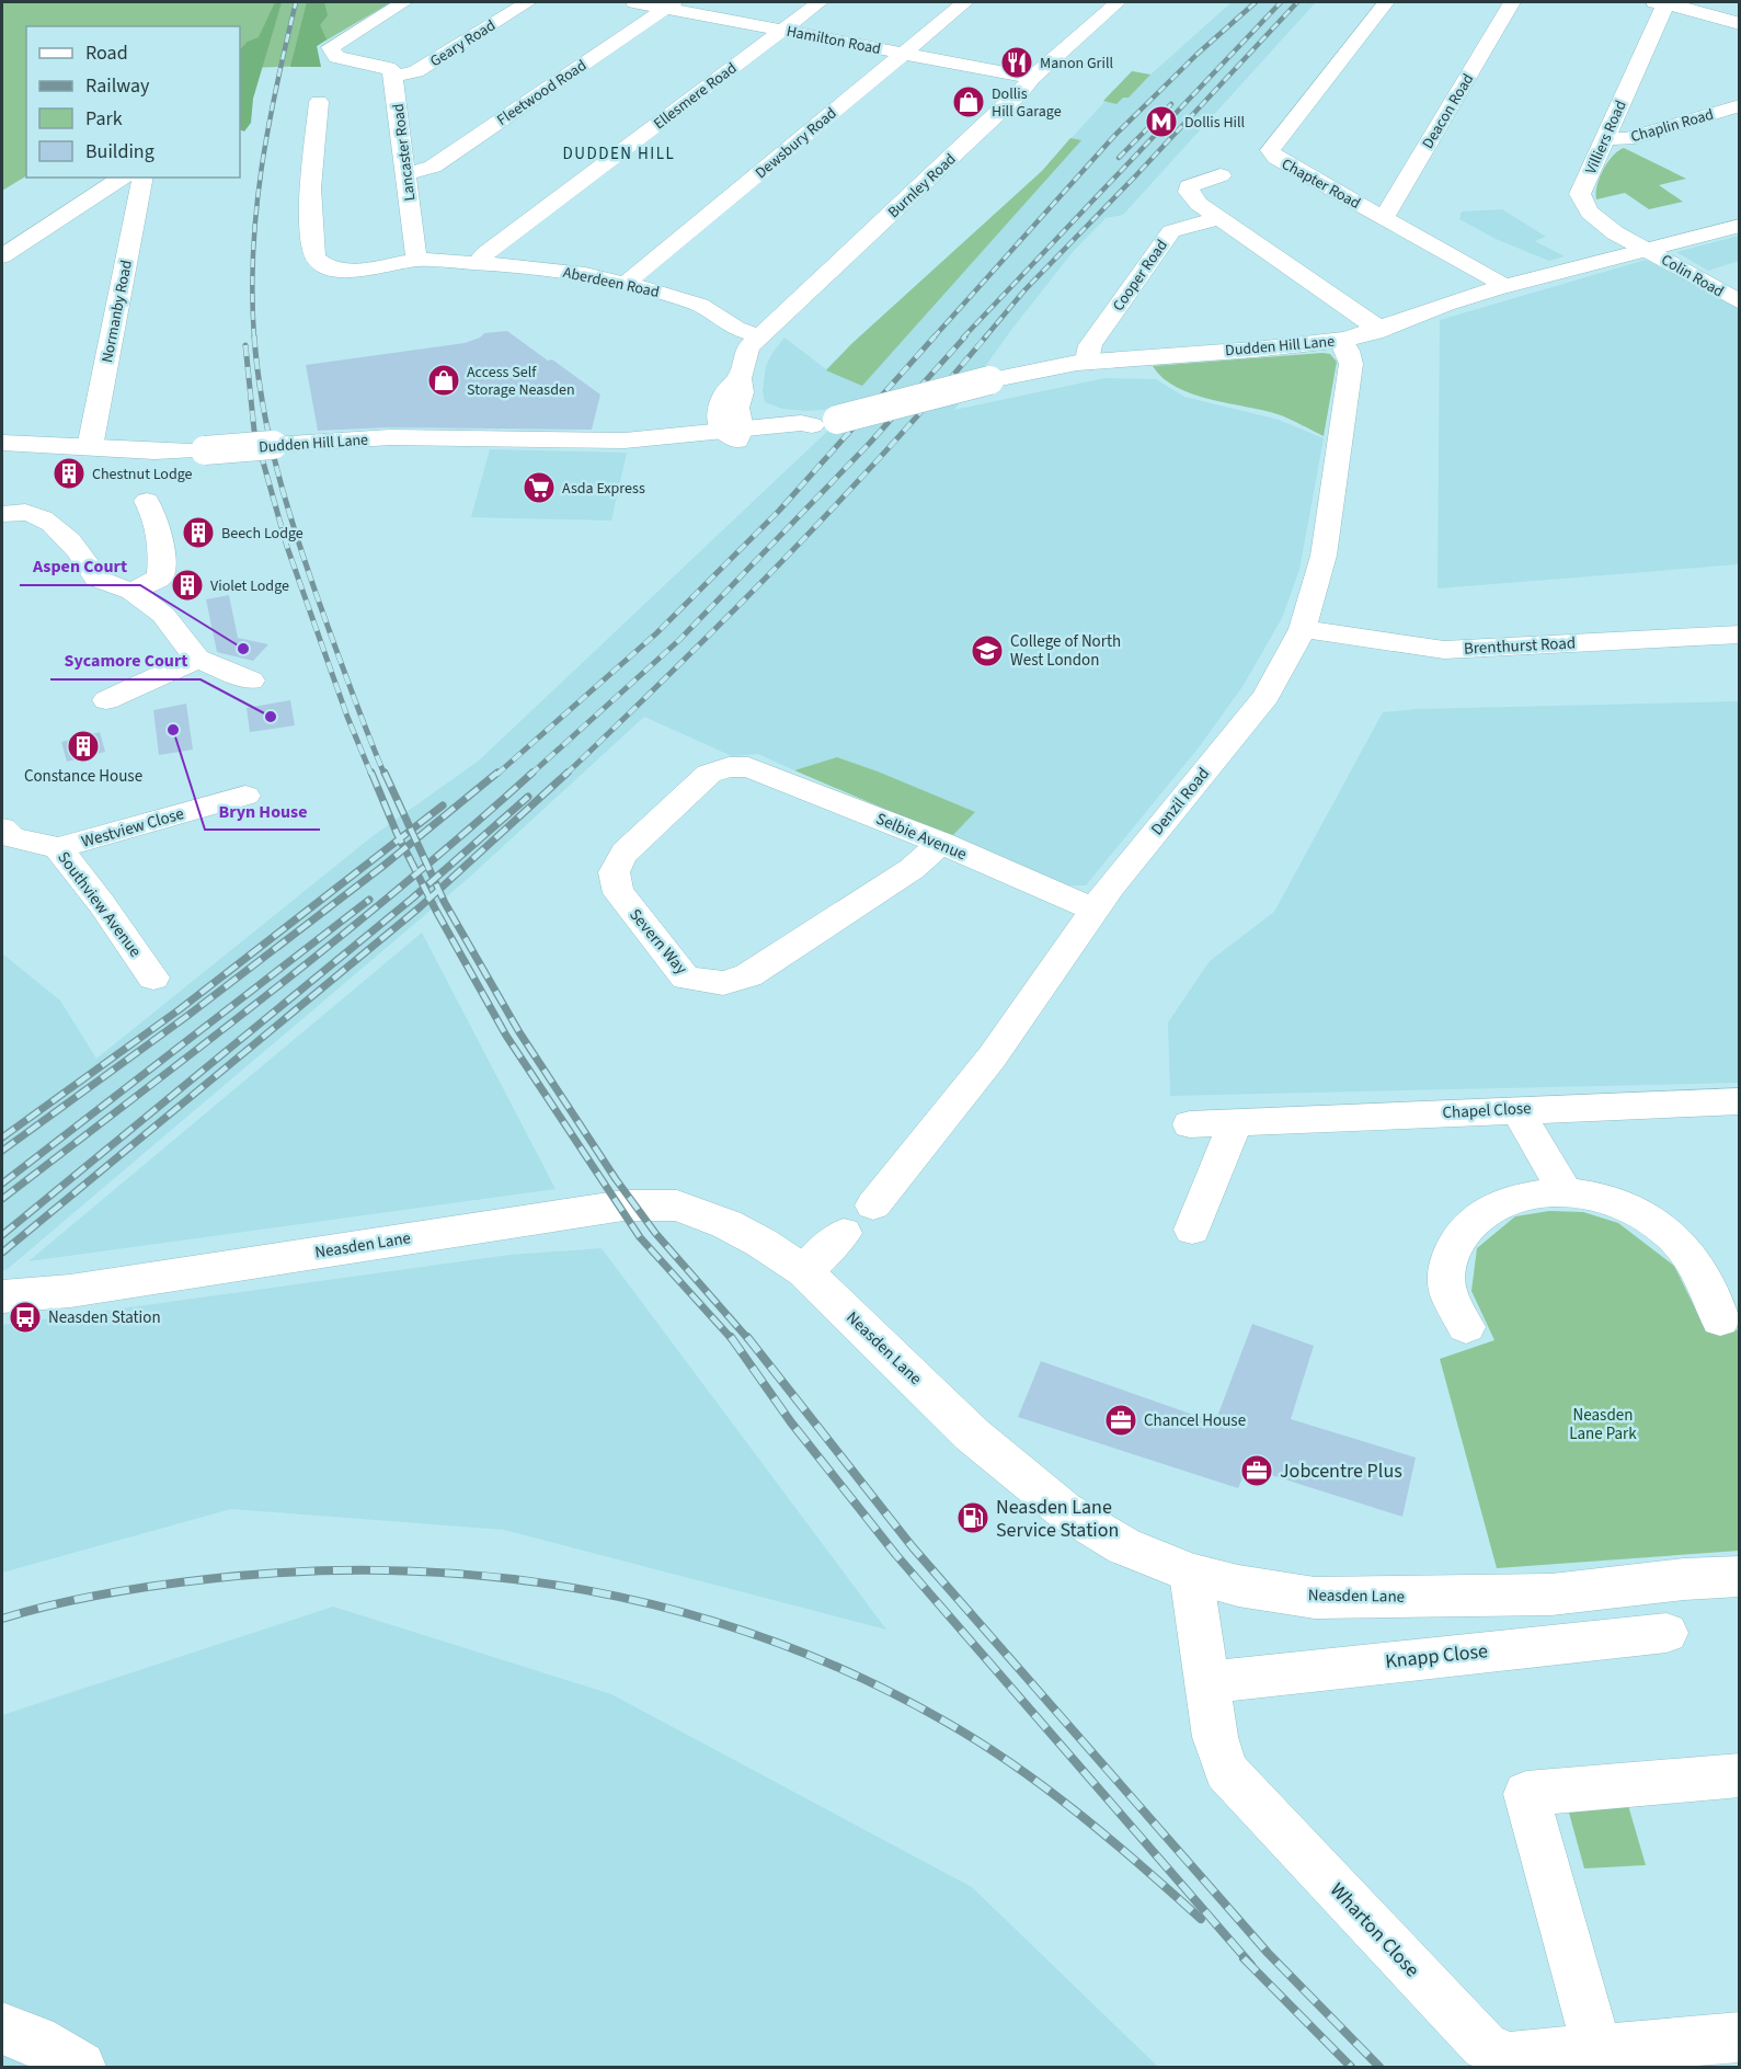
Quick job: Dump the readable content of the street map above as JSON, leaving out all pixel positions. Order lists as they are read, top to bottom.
{
  "streets": {
    "main road": ["Dudden Hill Lane", "Neasden Lane"],
    "street": [
      "Hamilton Road",
      "Geary Road",
      "Fleetwood Road",
      "Ellesmere Road",
      "Deacon Road",
      "Chaplin Road",
      "Villiers Road",
      "Dewsbury Road",
      "Lancaster Road",
      "Chapter Road",
      "Burnley Road",
      "Cooper Road",
      "Colin Road",
      "Aberdeen Road",
      "Normanby Road",
      "Brenthurst Road",
      "Denzil Road",
      "Westview Close",
      "Selbie Avenue",
      "Southview Avenue",
      "Severn Way",
      "Chapel Close",
      "Knapp Close",
      "Wharton Close"
    ]
  },
  "crossings": [
    ["Hamilton Road", "Fleetwood Road"],
    ["Hamilton Road", "Ellesmere Road"],
    ["Hamilton Road", "Dewsbury Road"],
    ["Hamilton Road", "Burnley Road"],
    ["Geary Road", "Lancaster Road"],
    ["Fleetwood Road", "Lancaster Road"],
    ["Ellesmere Road", "Aberdeen Road"],
    ["Deacon Road", "Chapter Road"],
    ["Chaplin Road", "Villiers Road"],
    ["Villiers Road", "Colin Road"],
    ["Villiers Road", "Dudden Hill Lane"],
    ["Dewsbury Road", "Aberdeen Road"],
    ["Lancaster Road", "Aberdeen Road"],
    ["Chapter Road", "Dudden Hill Lane"],
    ["Burnley Road", "Aberdeen Road"],
    ["Burnley Road", "Dudden Hill Lane"],
    ["Cooper Road", "Dudden Hill Lane"],
    ["Colin Road", "Dudden Hill Lane"],
    ["Normanby Road", "Dudden Hill Lane"],
    ["Dudden Hill Lane", "Denzil Road"],
    ["Brenthurst Road", "Denzil Road"],
    ["Denzil Road", "Selbie Avenue"],
    ["Westview Close", "Southview Avenue"],
    ["Selbie Avenue", "Severn Way"],
    ["Neasden Lane", "Wharton Close"],
    ["Knapp Close", "Wharton Close"]
  ],
  "districts": ["DUDDEN HILL"],
  "parks": ["Neasden Lane Park"],
  "places": {
    "restaurant": ["Manon Grill"],
    "shop": ["Dollis Hill Garage", "Access Self Storage Neasden"],
    "metro station": ["Dollis Hill"],
    "building": [
      "Chestnut Lodge",
      "Beech Lodge",
      "Violet Lodge",
      "Constance House"
    ],
    "supermarket": ["Asda Express"],
    "other": ["Aspen Court", "Sycamore Court", "Bryn House"],
    "school or university": ["College of North West London"],
    "bus stop": ["Neasden Station"],
    "office": ["Chancel House", "Jobcentre Plus"],
    "fuel station": ["Neasden Lane Service Station"]
  },
  "legend": [
    "Road",
    "Railway",
    "Park",
    "Building"
  ]
}
